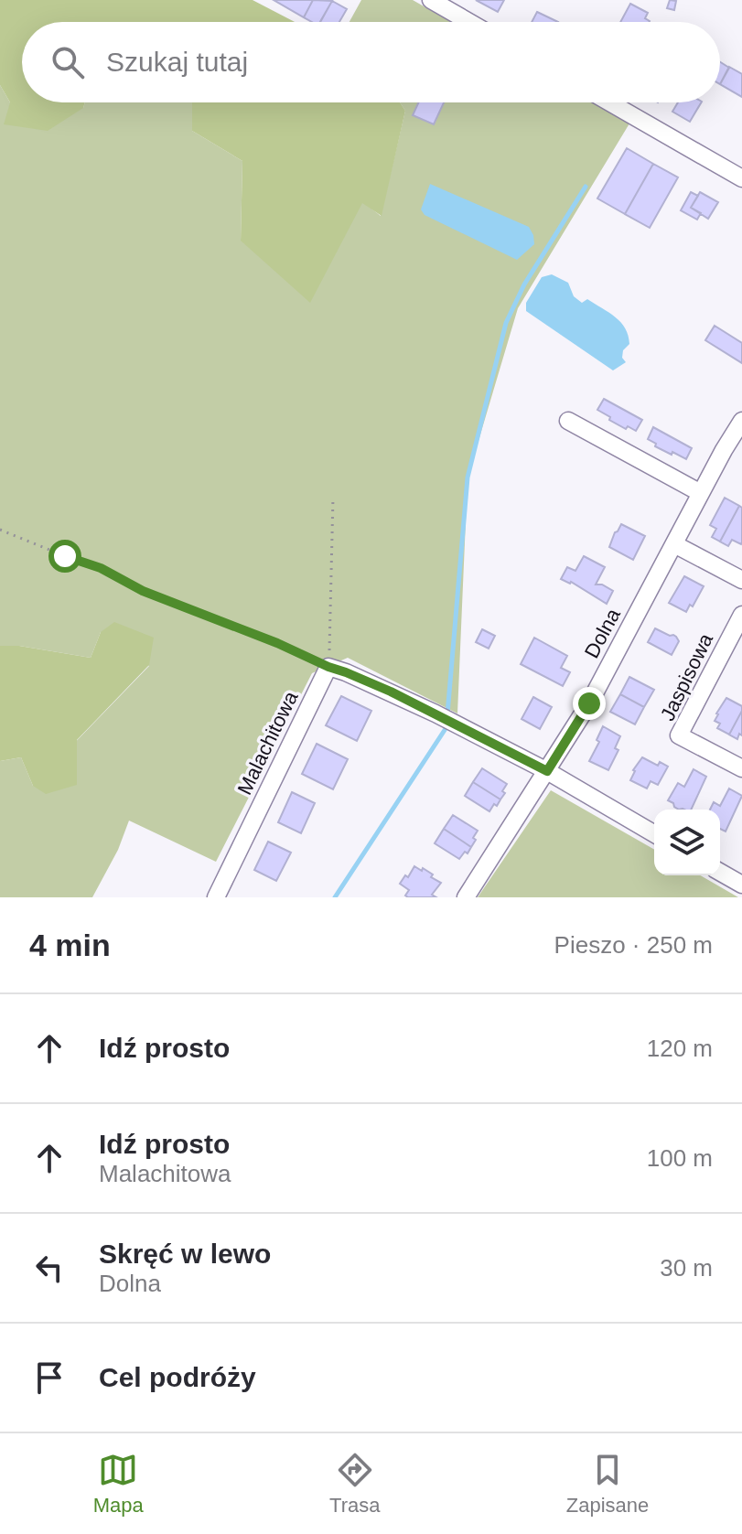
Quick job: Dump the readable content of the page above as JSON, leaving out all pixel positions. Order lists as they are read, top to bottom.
{
  "streets": {
    "street": ["Dolna", "Jaspisowa", "Malachitowa"]
  },
  "page": {
    "search": "Szukaj tutaj",
    "heading": ["4 min", "Pieszo · 250 m"],
    "list": [
      ["Idź prosto", "120 m"],
      ["Idź prosto", "Malachitowa", "100 m"],
      ["Skręć w lewo", "Dolna", "30 m"],
      "Cel podróży"
    ],
    "nav": ["Mapa", "Trasa", "Zapisane"]
  }
}
